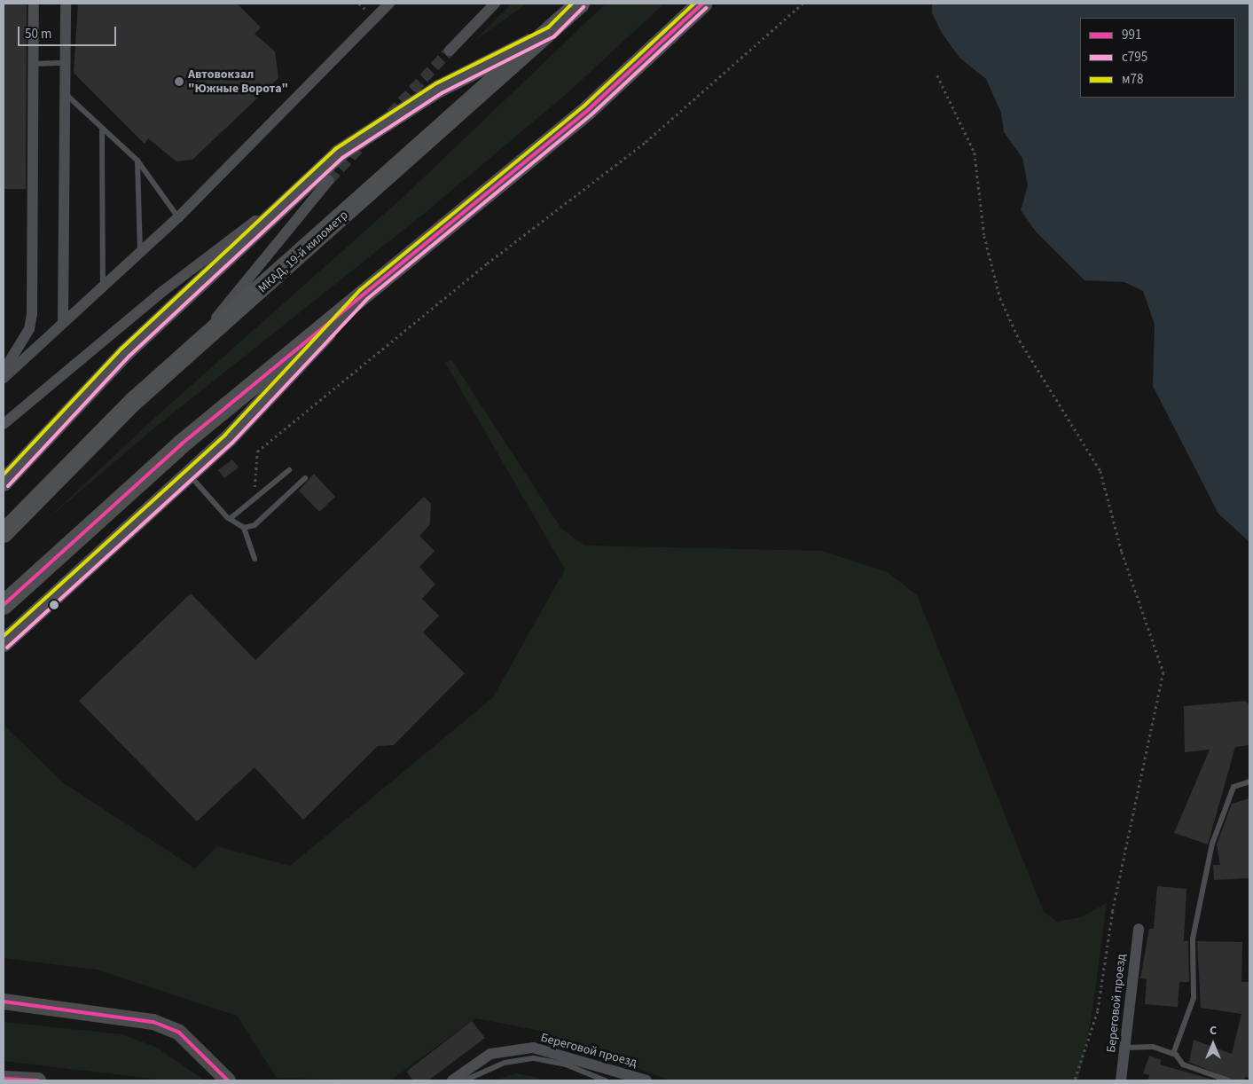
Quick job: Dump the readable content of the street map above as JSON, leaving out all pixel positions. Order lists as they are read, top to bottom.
{
  "streets": {
    "highway": ["МКАД, 19-й километр"],
    "street": ["Береговой проезд"]
  },
  "places": ["Автовокзал \"Южные Ворота\""],
  "lines": ["transit line 991", "transit line м78", "transit line с795"],
  "legend": ["991", "с795", "м78"],
  "scale_bar": "50 m",
  "north": "top"
}
